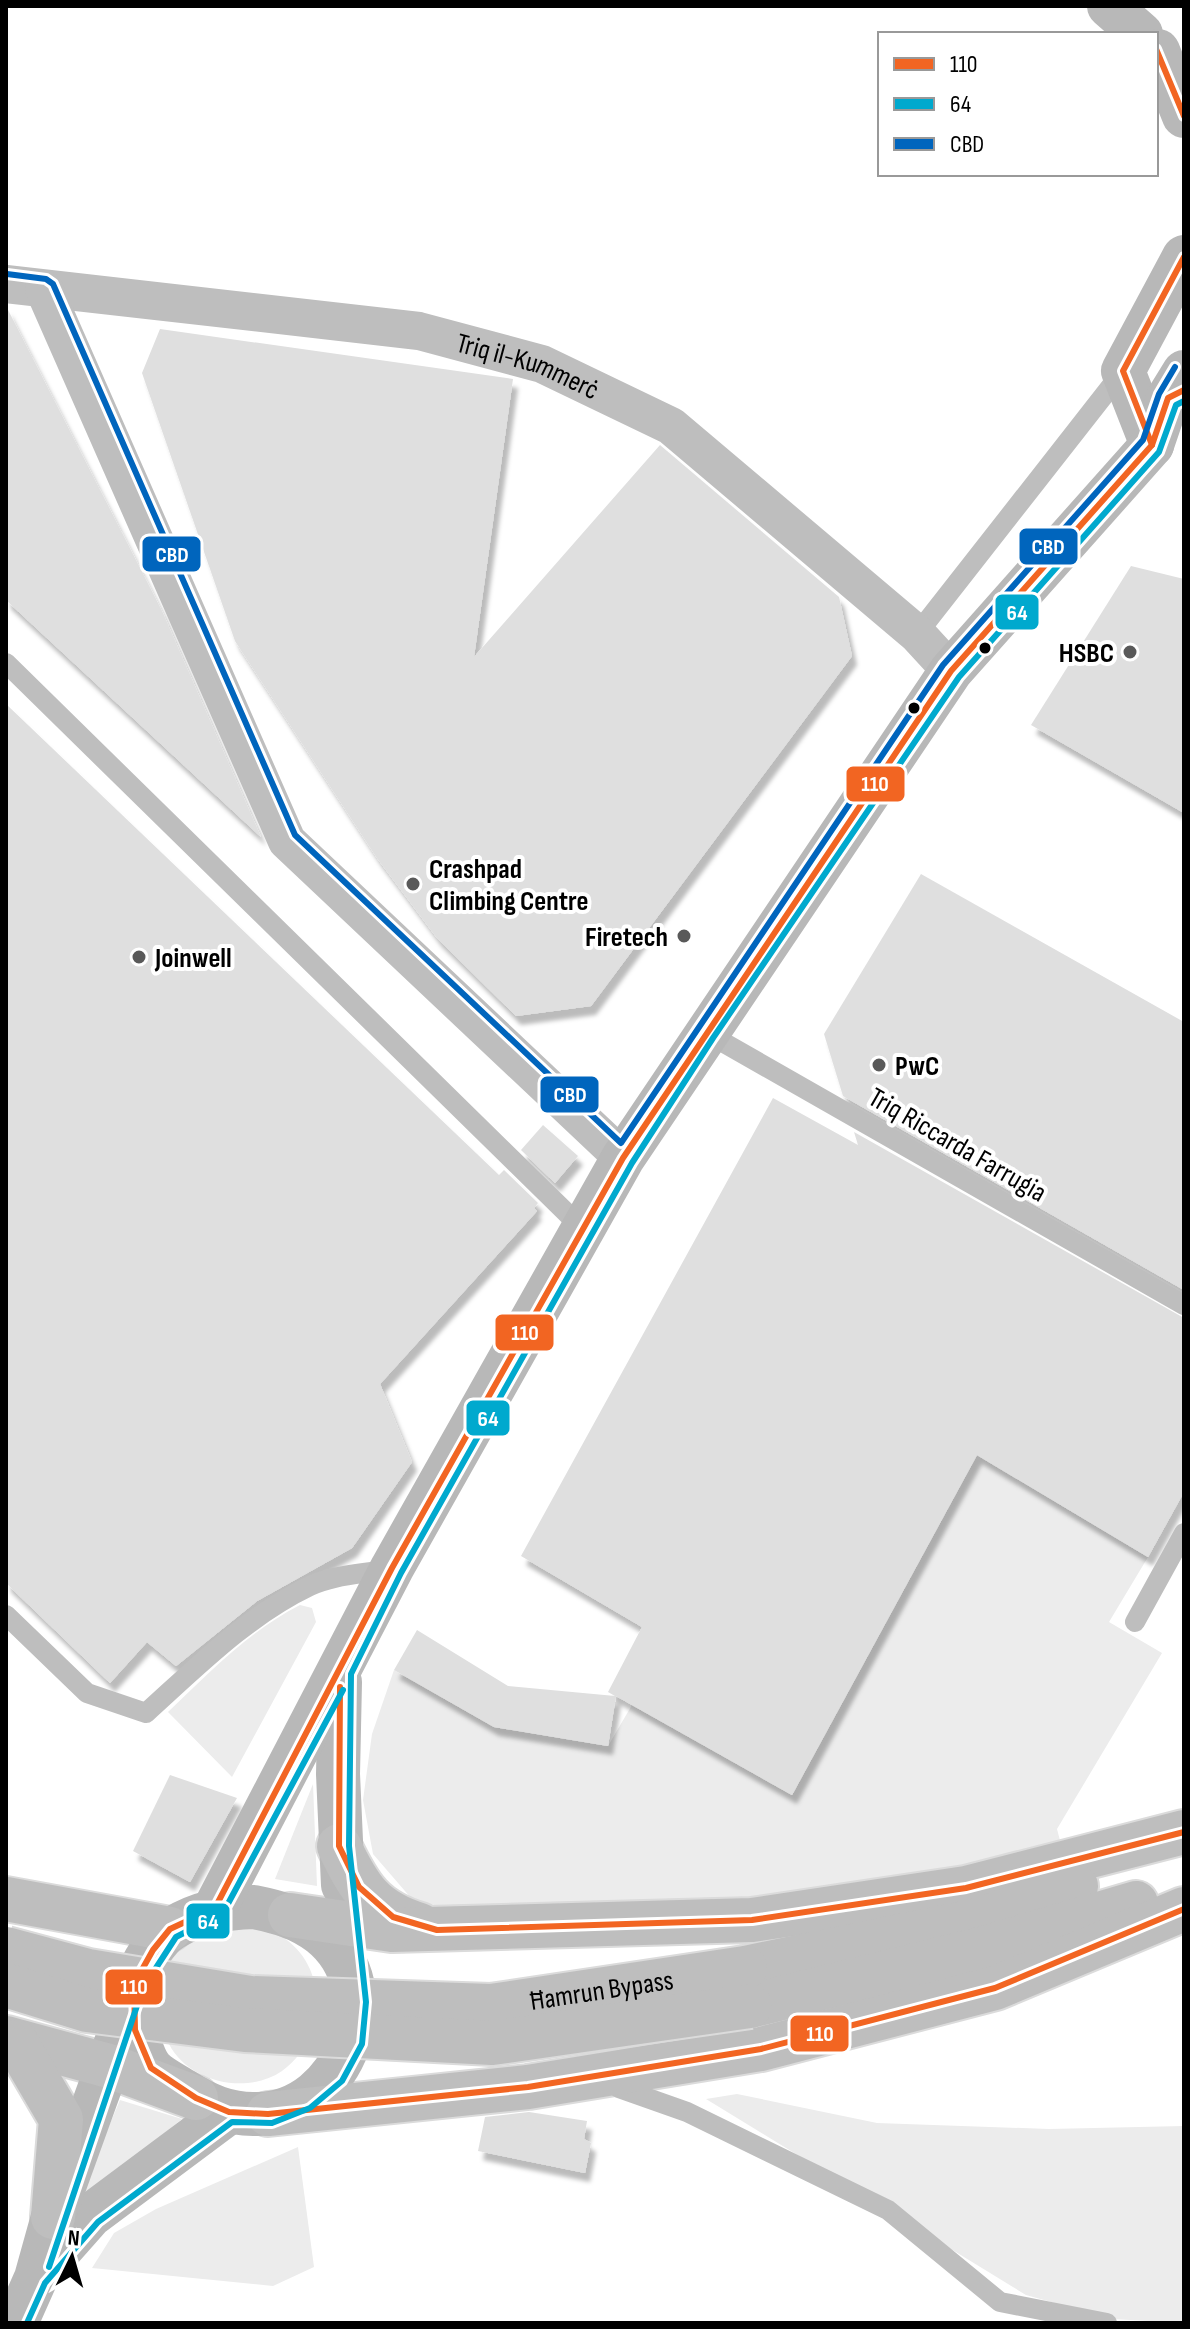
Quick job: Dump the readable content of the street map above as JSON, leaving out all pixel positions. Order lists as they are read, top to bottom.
{
  "streets": {
    "highway": ["Ħamrun Bypass"],
    "street": ["Triq il-Kummerċ"],
    "lane": ["Triq Riccarda Farrugia"]
  },
  "places": [
    "HSBC",
    "Crashpad Climbing Centre",
    "Firetech",
    "Joinwell",
    "PwC"
  ],
  "lines": ["transit line 110", "transit line CBD", "transit line 64"],
  "legend": ["110", "64", "CBD"],
  "north": "top"
}
